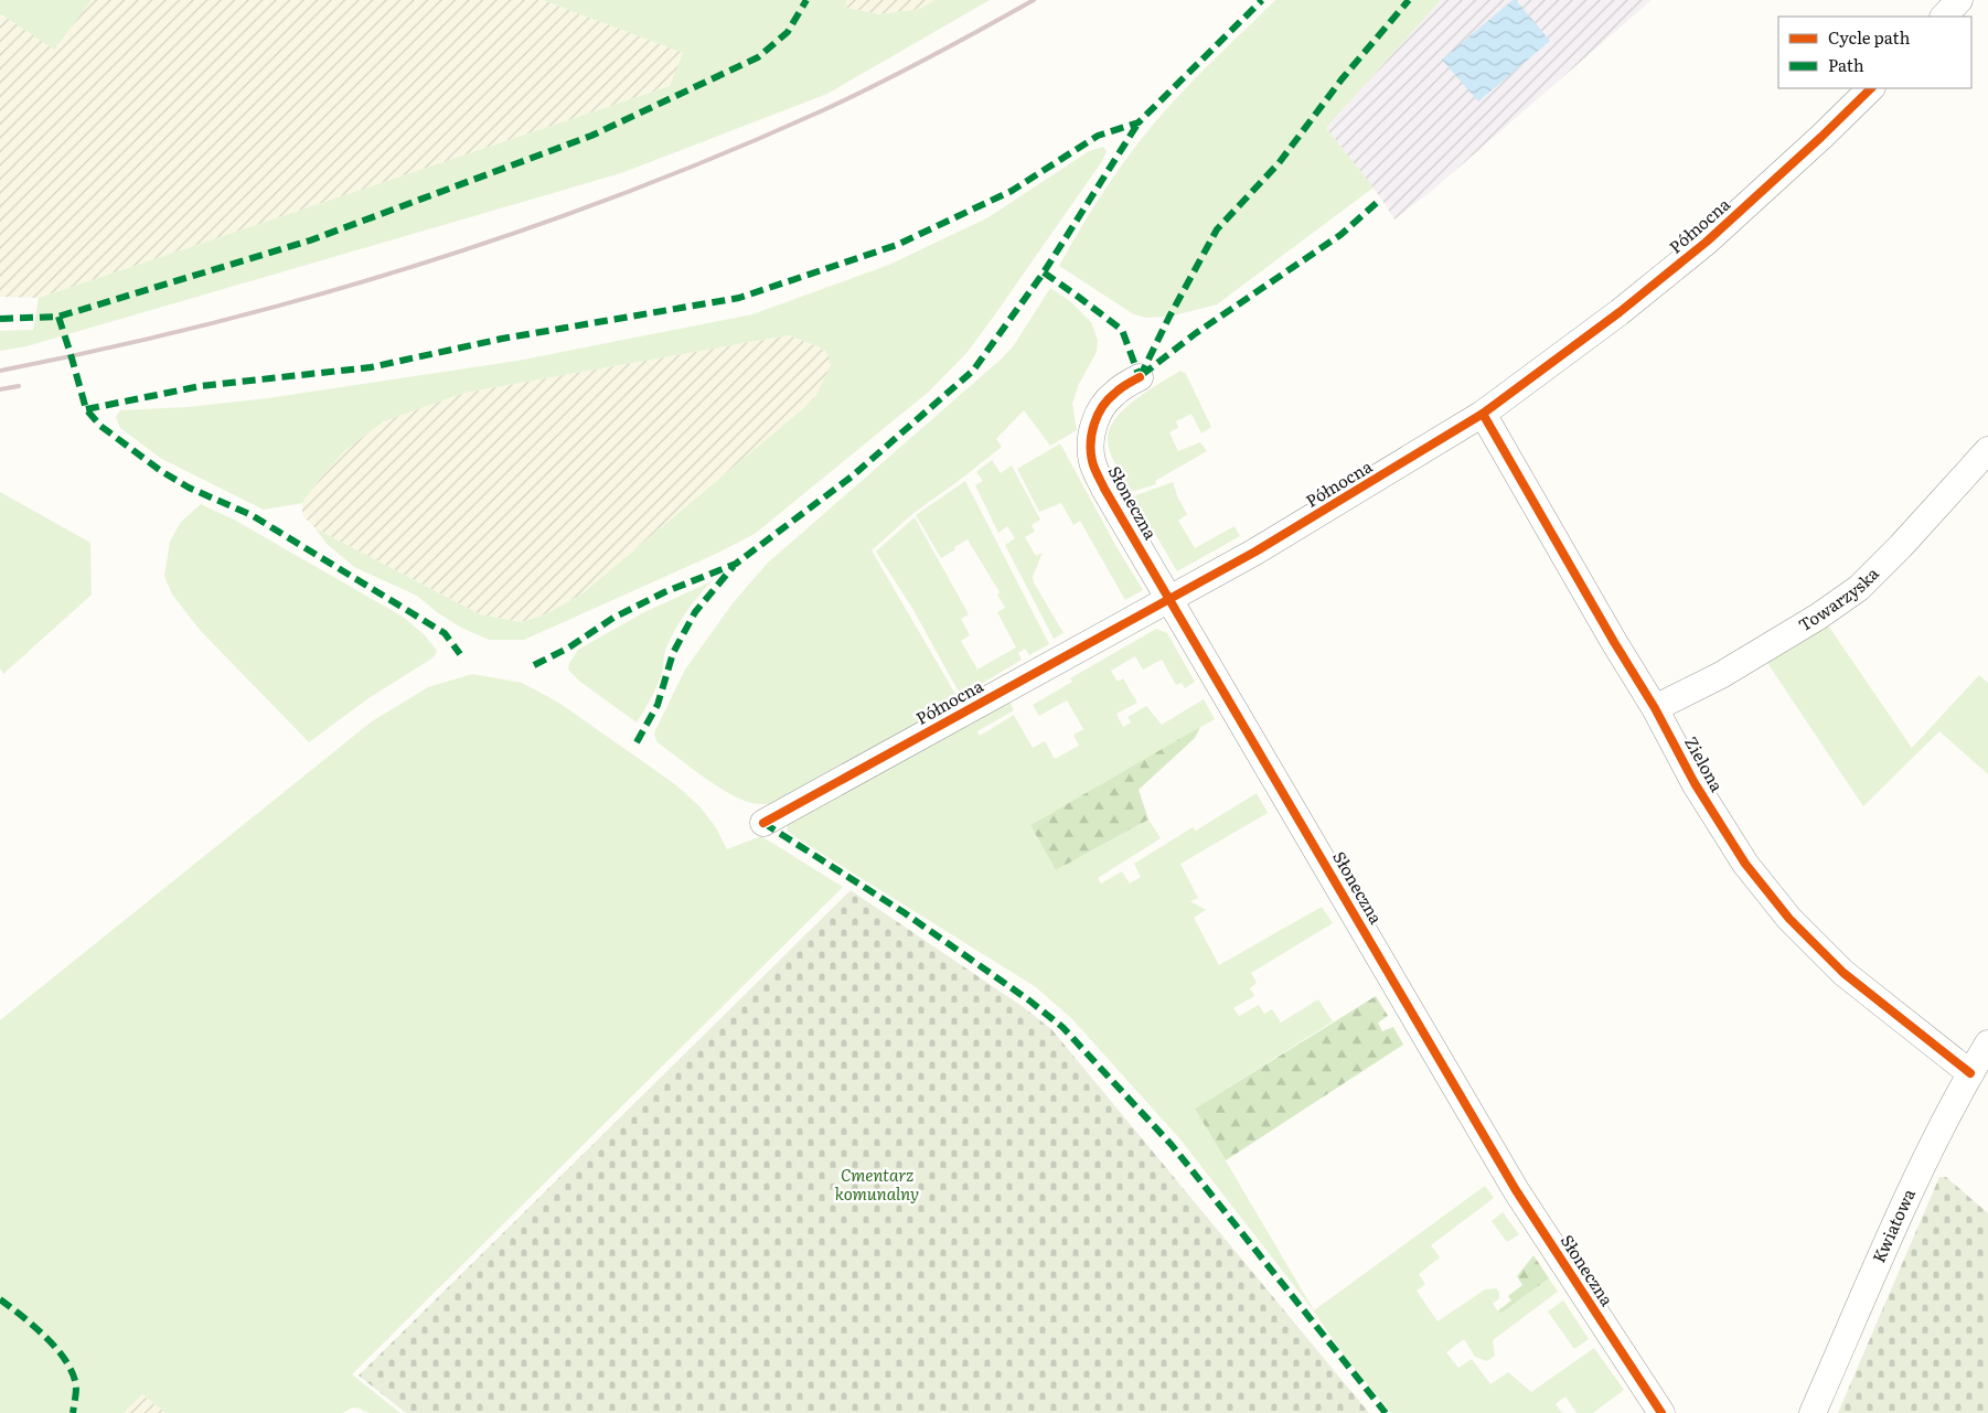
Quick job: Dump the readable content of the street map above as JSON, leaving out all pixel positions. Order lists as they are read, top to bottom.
{
  "streets": {
    "street": [
      "Północna",
      "Słoneczna",
      "Towarzyska",
      "Zielona",
      "Kwiatowa"
    ]
  },
  "crossings": [
    ["Północna", "Słoneczna"],
    ["Północna", "Zielona"],
    ["Towarzyska", "Zielona"],
    ["Zielona", "Kwiatowa"]
  ],
  "parks": ["Cmentarz komunalny"],
  "legend": ["Cycle path", "Path"]
}
